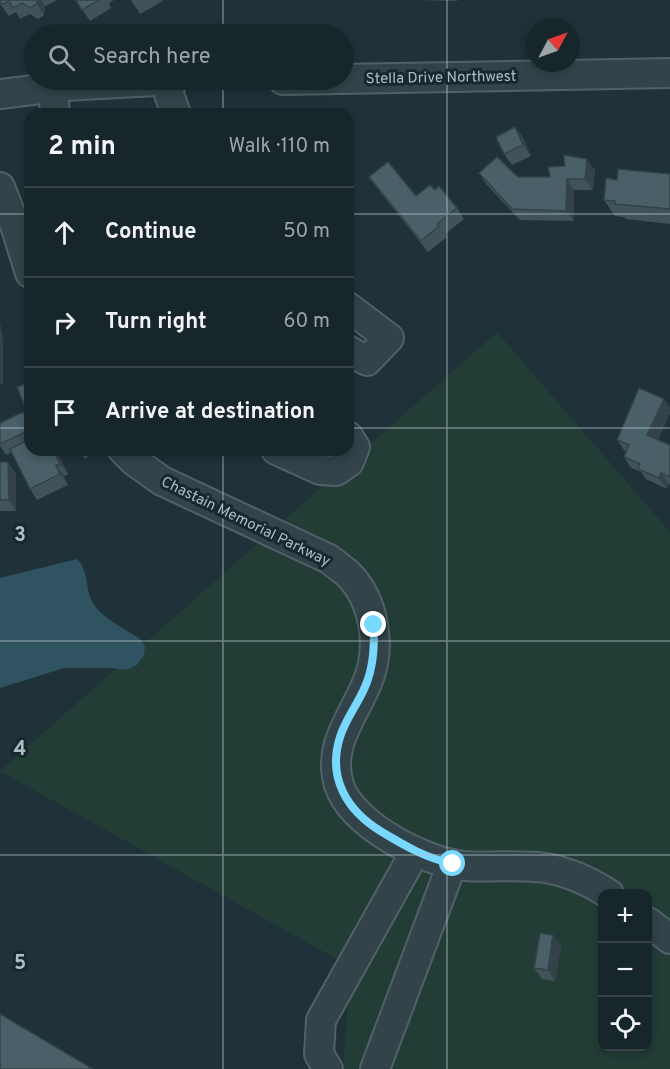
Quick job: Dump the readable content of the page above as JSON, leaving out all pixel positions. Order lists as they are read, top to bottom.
{
  "streets": {
    "street": ["Stella Drive Northwest", "Chastain Memorial Parkway"]
  },
  "north": "top right",
  "page": {
    "search": "Search here",
    "heading": ["2 min", "Walk · 110 m"],
    "list": [
      ["Continue", "50 m"],
      ["Turn right", "60 m"],
      "Arrive at destination"
    ],
    "map_buttons": ["+", "−"]
  },
  "grid": {
    "rows": ["3", "4", "5"]
  }
}
